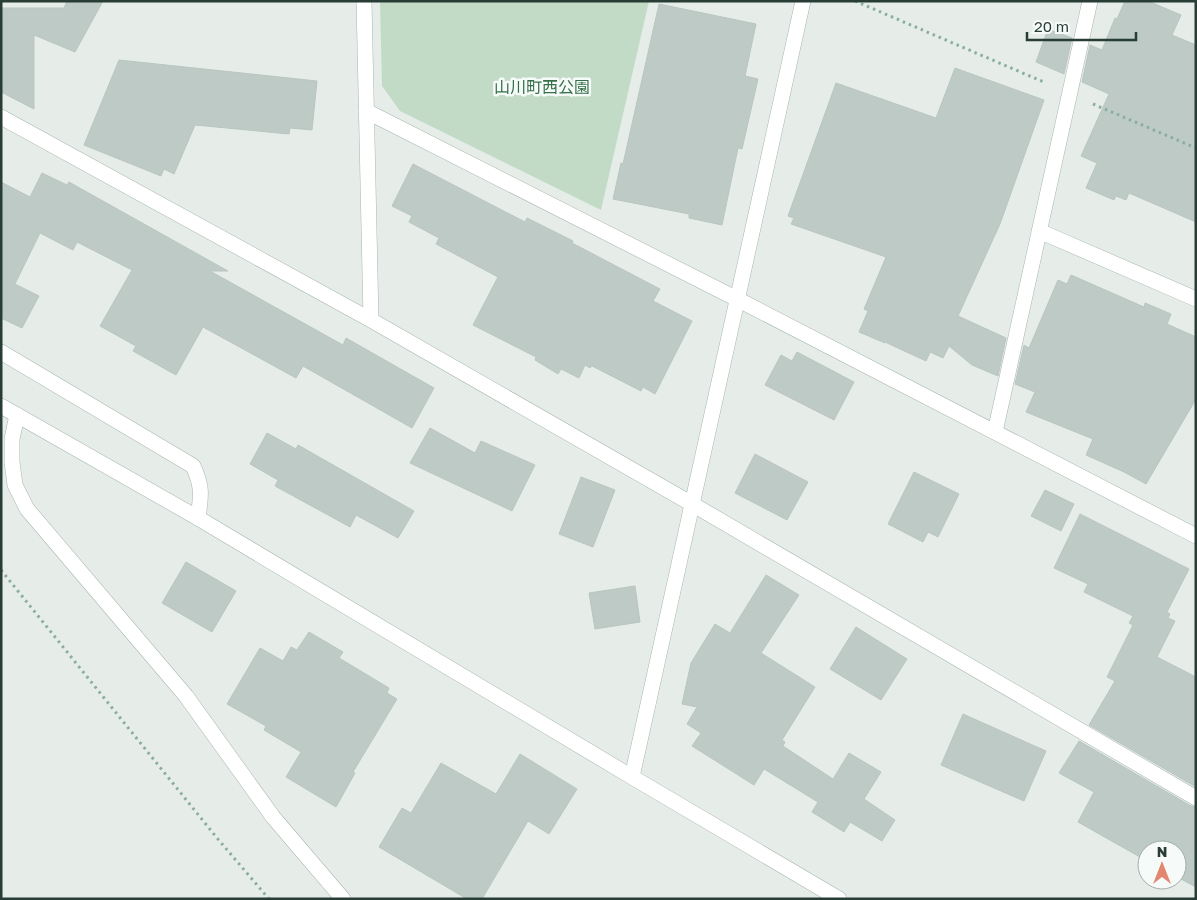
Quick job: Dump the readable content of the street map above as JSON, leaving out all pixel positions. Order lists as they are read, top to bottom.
{
  "parks": ["山川町西公園"],
  "scale_bar": "20 m",
  "north": "top"
}
